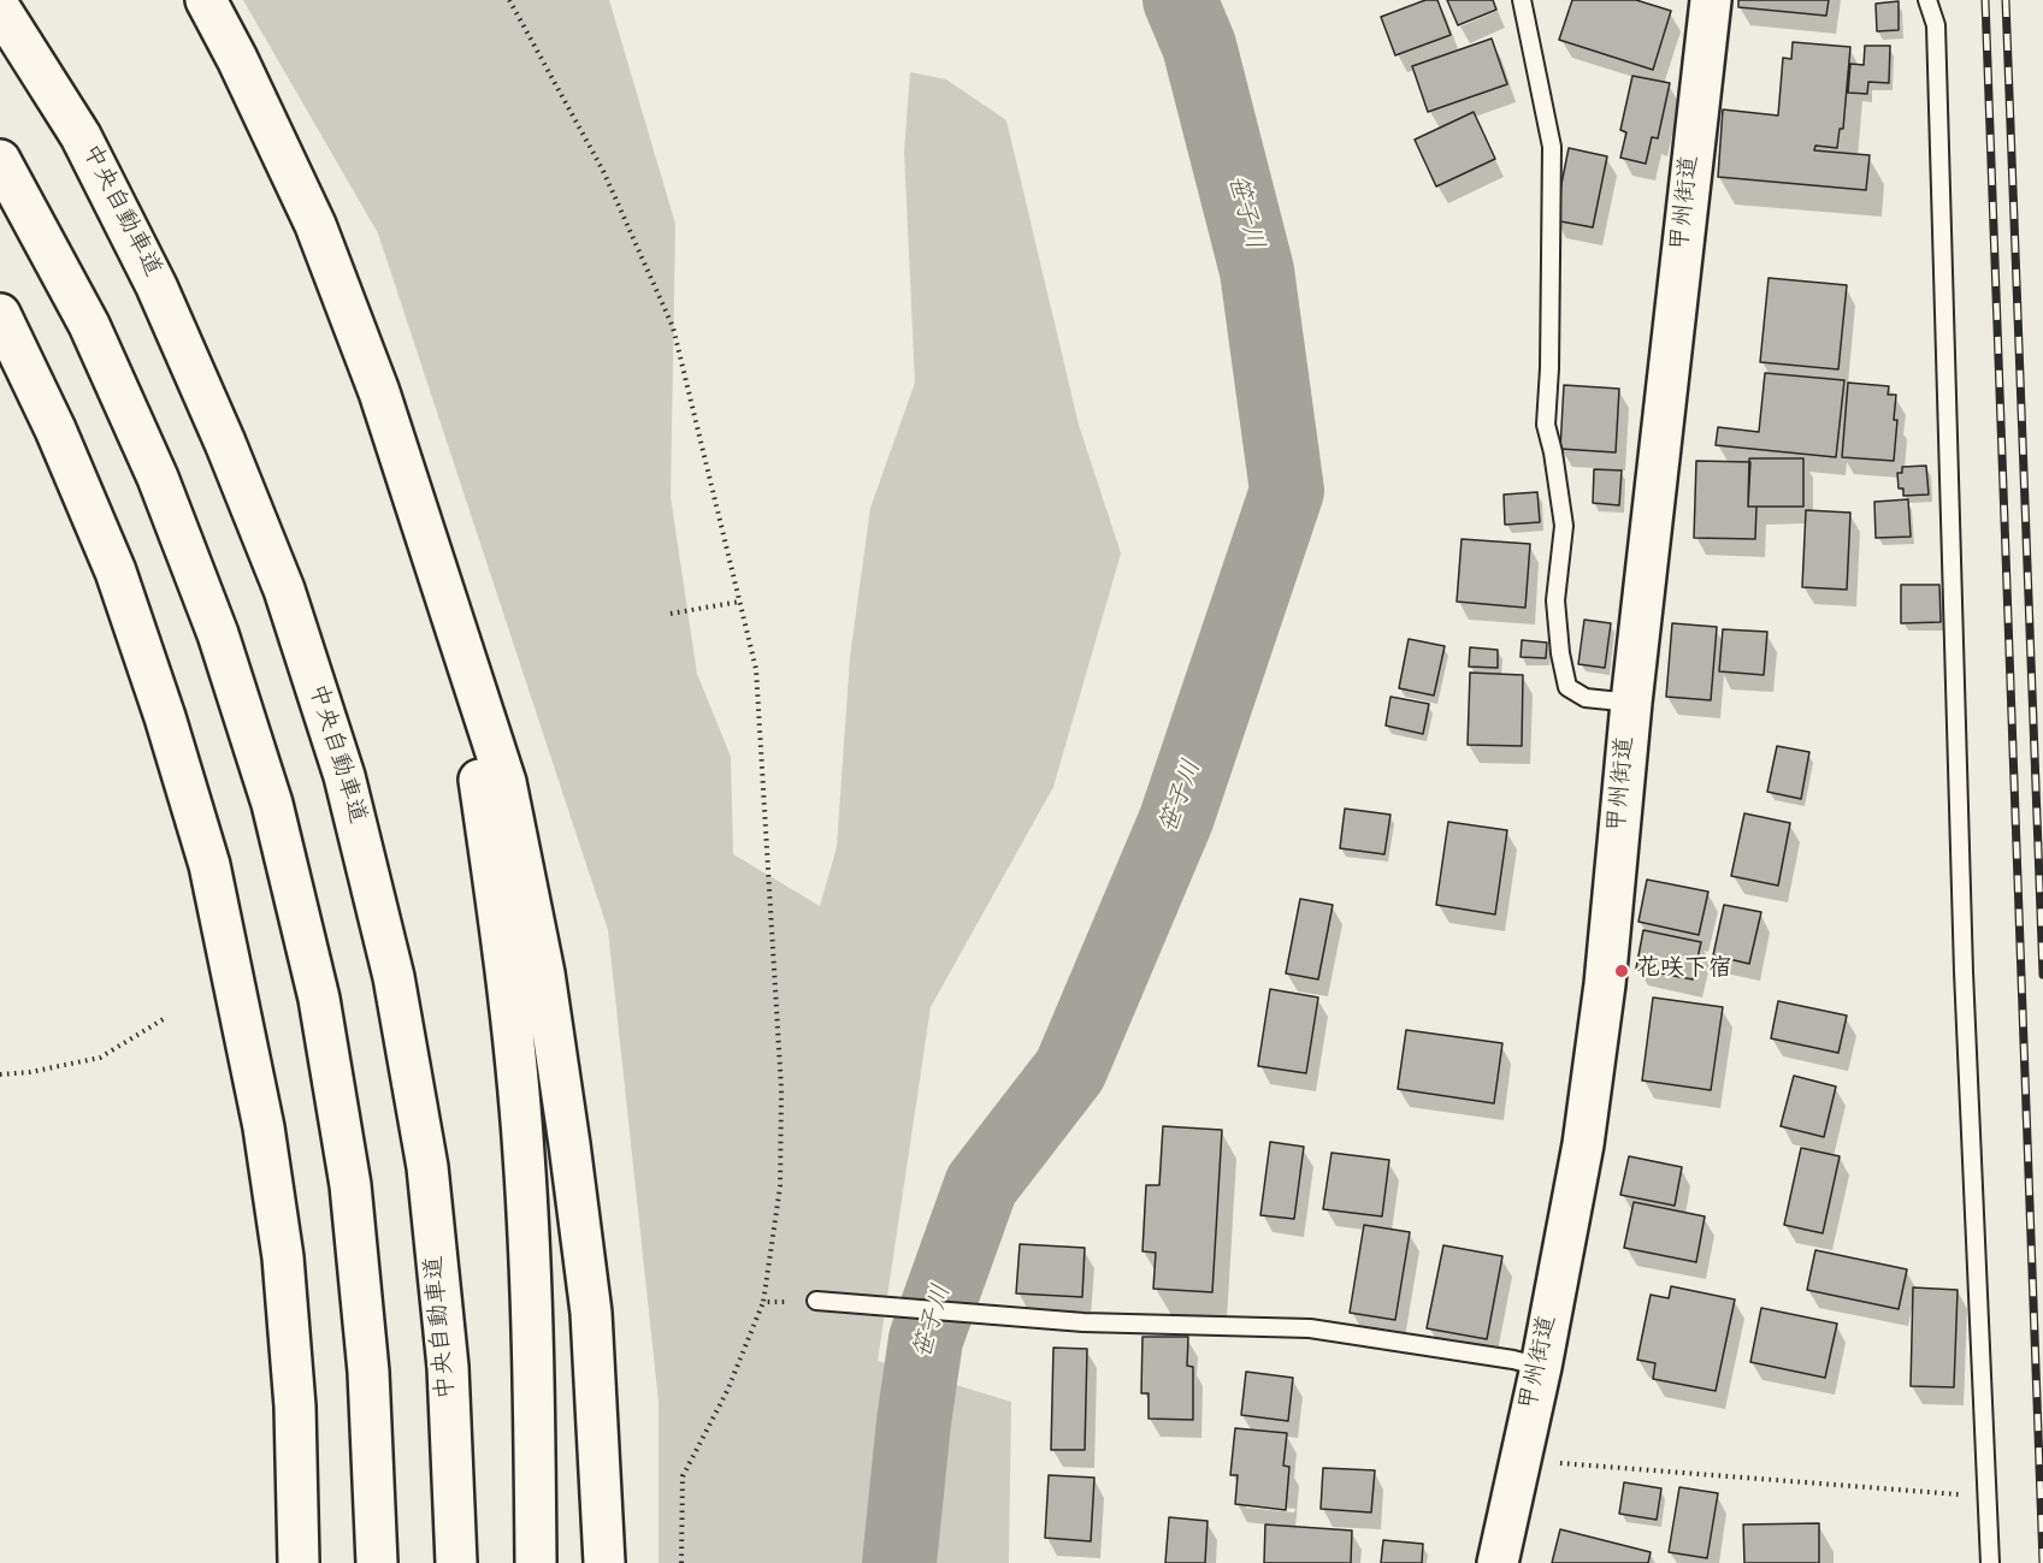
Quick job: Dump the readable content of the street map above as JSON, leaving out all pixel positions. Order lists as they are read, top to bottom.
{
  "streets": {
    "main road": ["甲州街道", "中央自動車道"]
  },
  "water": ["笹子川"],
  "places": ["花咲下宿"]
}
